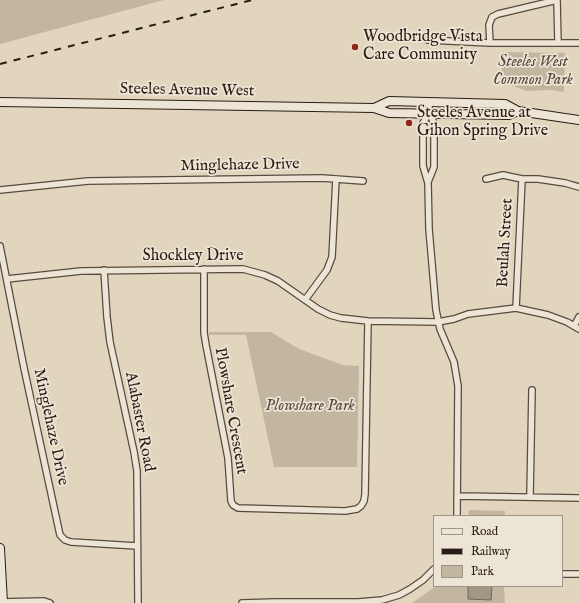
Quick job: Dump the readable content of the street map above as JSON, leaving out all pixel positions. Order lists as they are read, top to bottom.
{
  "streets": {
    "main road": ["Steeles Avenue West"],
    "street": [
      "Minglehaze Drive",
      "Beulah Street",
      "Shockley Drive",
      "Plowshare Crescent",
      "Alabaster Road"
    ]
  },
  "crossings": [
    ["Minglehaze Drive", "Shockley Drive"],
    ["Minglehaze Drive", "Alabaster Road"],
    ["Beulah Street", "Shockley Drive"],
    ["Shockley Drive", "Plowshare Crescent"],
    ["Shockley Drive", "Alabaster Road"]
  ],
  "parks": ["Steeles West Common Park", "Plowshare Park"],
  "places": ["Woodbridge Vista Care Community", "Steeles Avenue at Gihon Spring Drive"],
  "legend": ["Road", "Railway", "Park"]
}
